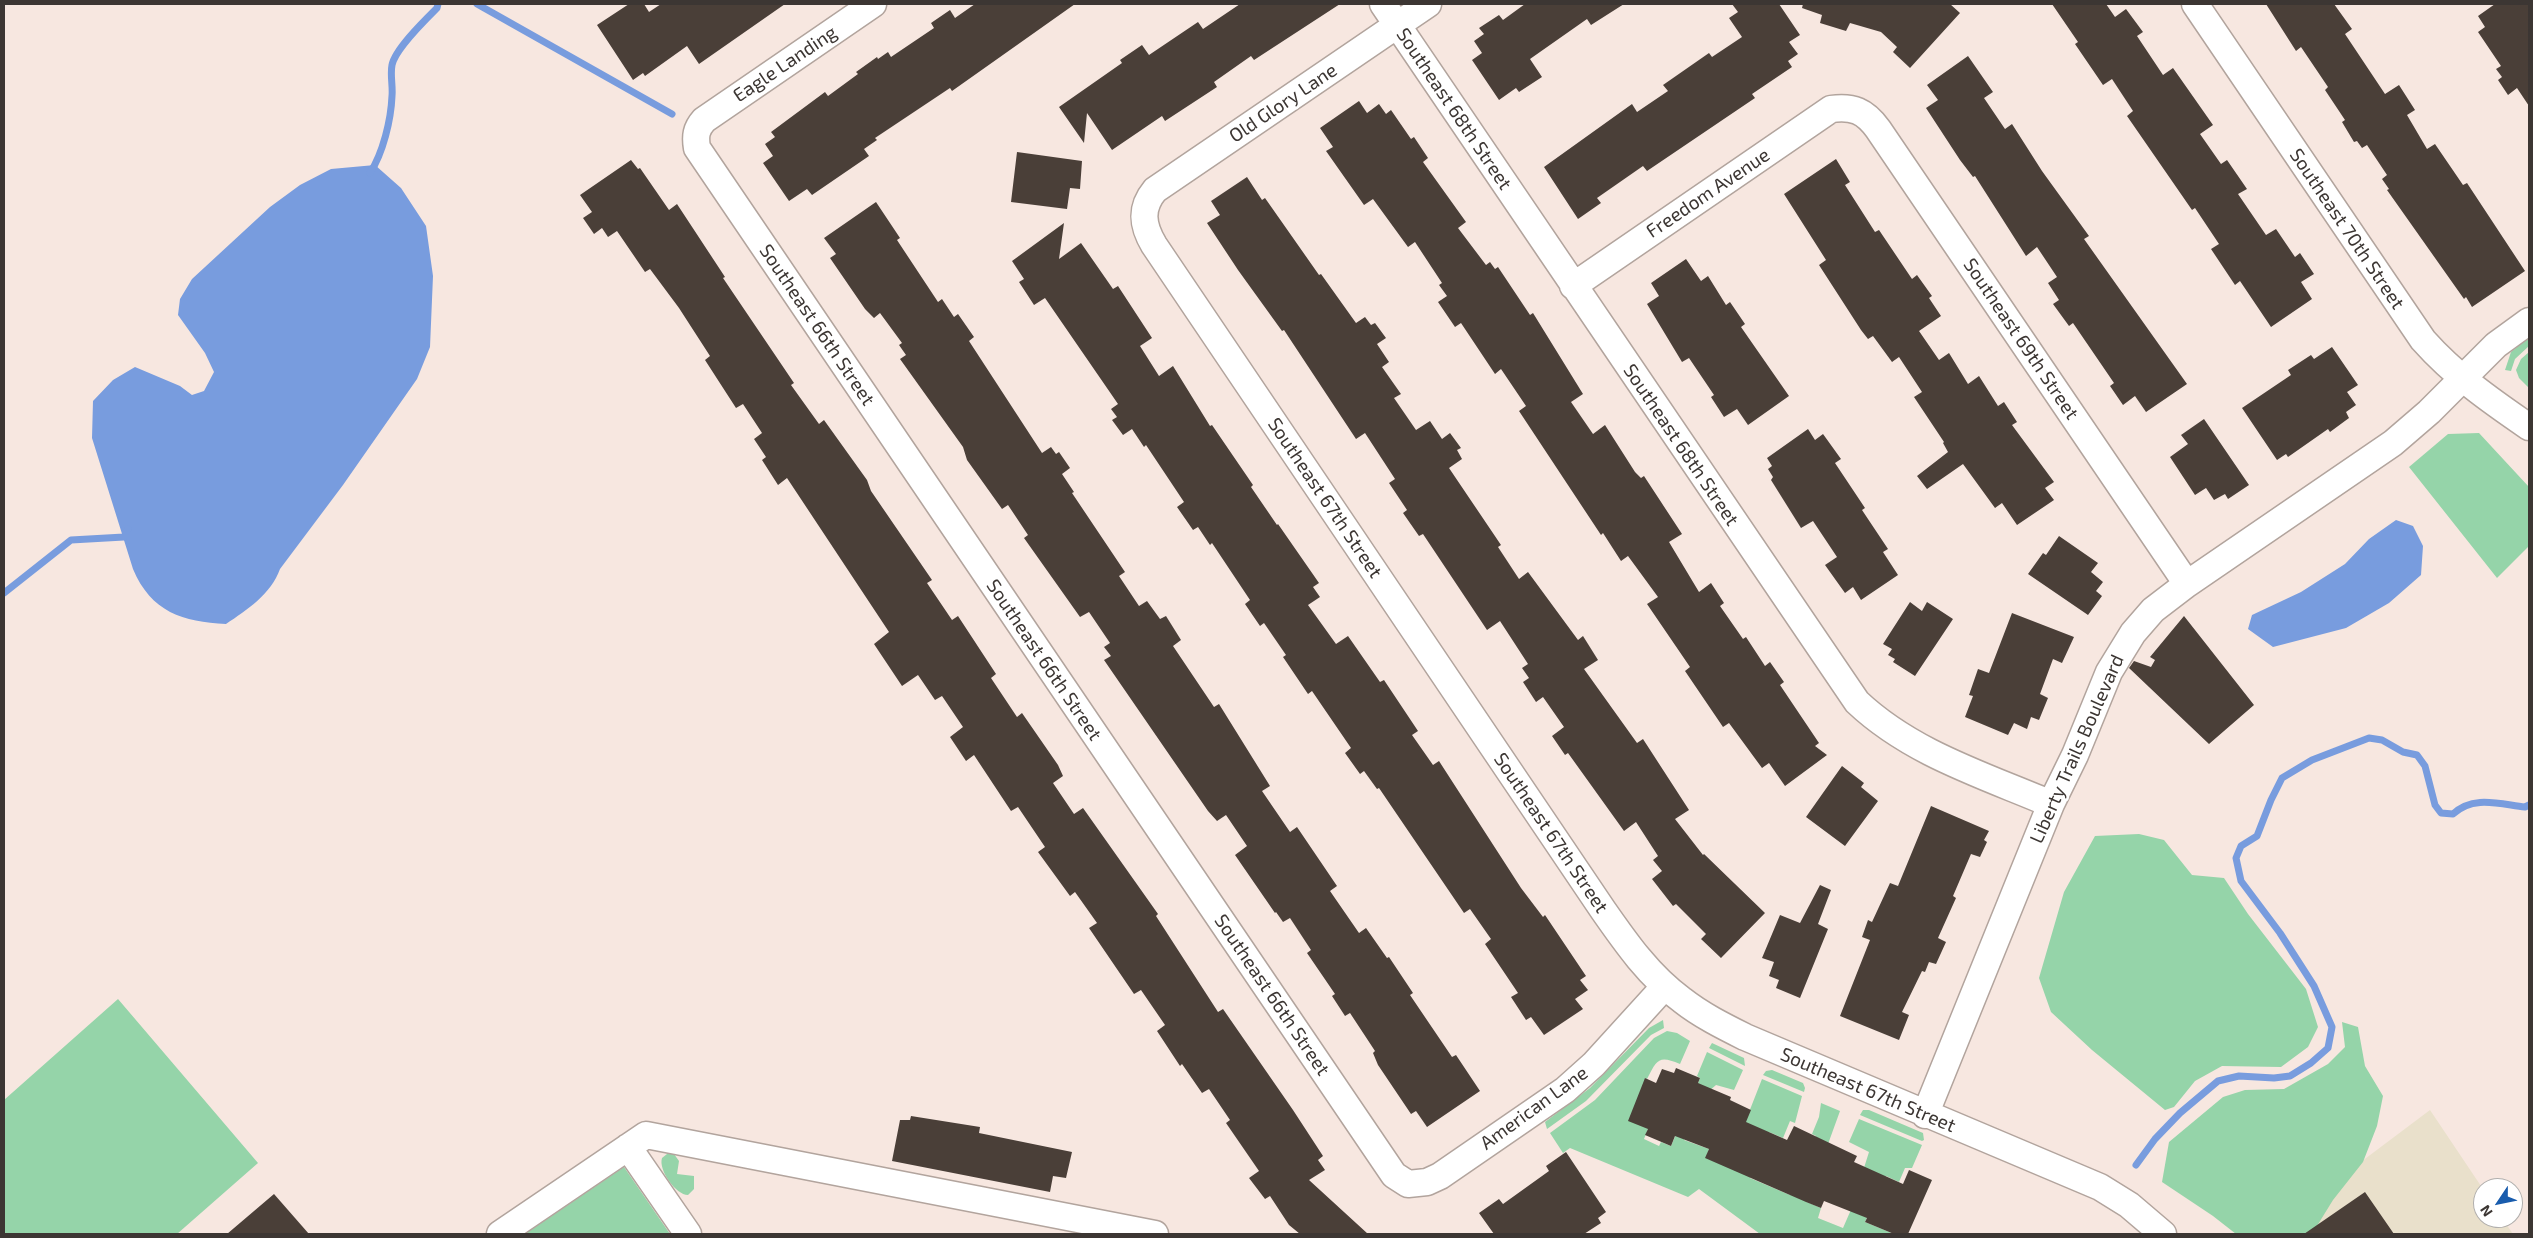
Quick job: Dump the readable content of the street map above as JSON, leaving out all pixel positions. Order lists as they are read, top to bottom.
{
  "streets": {
    "street": [
      "Eagle Landing",
      "Old Glory Lane",
      "Southeast 68th Street",
      "Freedom Avenue",
      "Southeast 70th Street",
      "Southeast 66th Street",
      "Southeast 69th Street",
      "Southeast 67th Street",
      "Liberty Trails Boulevard",
      "American Lane"
    ]
  },
  "crossings": [
    ["Eagle Landing", "Southeast 66th Street"],
    ["Old Glory Lane", "Southeast 68th Street"],
    ["Old Glory Lane", "Southeast 67th Street"],
    ["Southeast 68th Street", "Freedom Avenue"],
    ["Southeast 68th Street", "Liberty Trails Boulevard"],
    ["Freedom Avenue", "Southeast 69th Street"],
    ["Southeast 70th Street", "Liberty Trails Boulevard"],
    ["Southeast 66th Street", "American Lane"],
    ["Southeast 69th Street", "Liberty Trails Boulevard"],
    ["Southeast 67th Street", "Liberty Trails Boulevard"],
    ["Southeast 67th Street", "American Lane"]
  ],
  "north": "bottom left"
}
